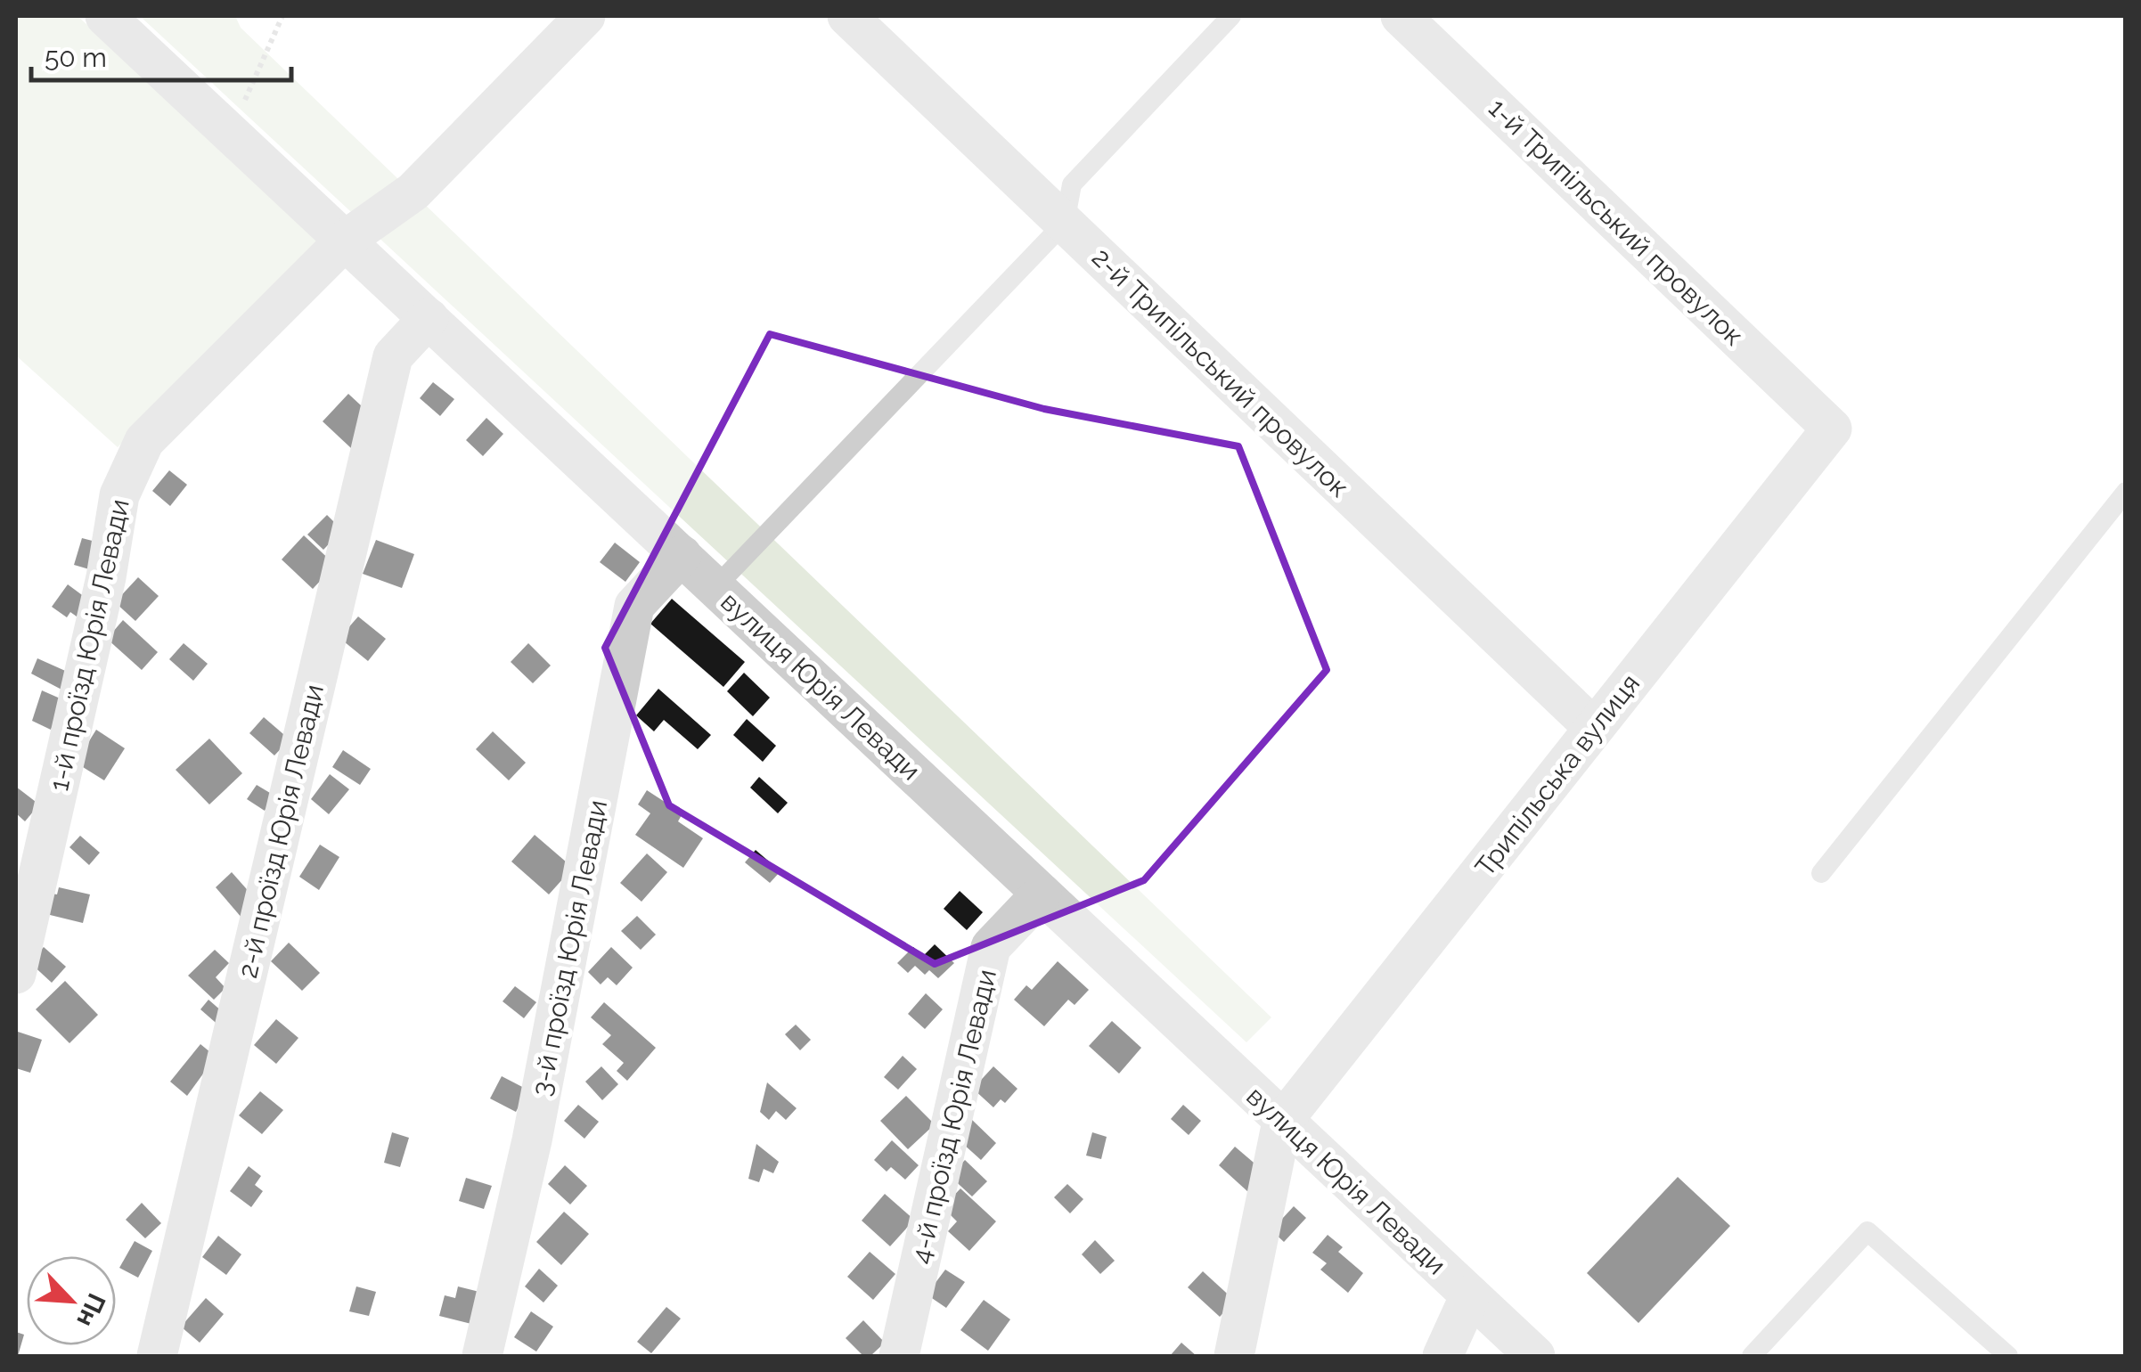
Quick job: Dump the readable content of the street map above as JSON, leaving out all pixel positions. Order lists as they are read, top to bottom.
{
  "streets": {
    "street": [
      "1-й Трипільський провулок",
      "2-й Трипільський провулок",
      "1-й проїзд Юрія Левади",
      "вулиця Юрія Левади",
      "Трипільська вулиця",
      "2-й проїзд Юрія Левади",
      "3-й проїзд Юрія Левади",
      "4-й проїзд Юрія Левади"
    ]
  },
  "crossings": [
    ["1-й Трипільський провулок", "Трипільська вулиця"],
    ["2-й Трипільський провулок", "Трипільська вулиця"],
    ["1-й проїзд Юрія Левади", "вулиця Юрія Левади"],
    ["вулиця Юрія Левади", "Трипільська вулиця"],
    ["вулиця Юрія Левади", "2-й проїзд Юрія Левади"],
    ["вулиця Юрія Левади", "3-й проїзд Юрія Левади"],
    ["вулиця Юрія Левади", "4-й проїзд Юрія Левади"]
  ],
  "scale_bar": "50 m",
  "north": "bottom right"
}
